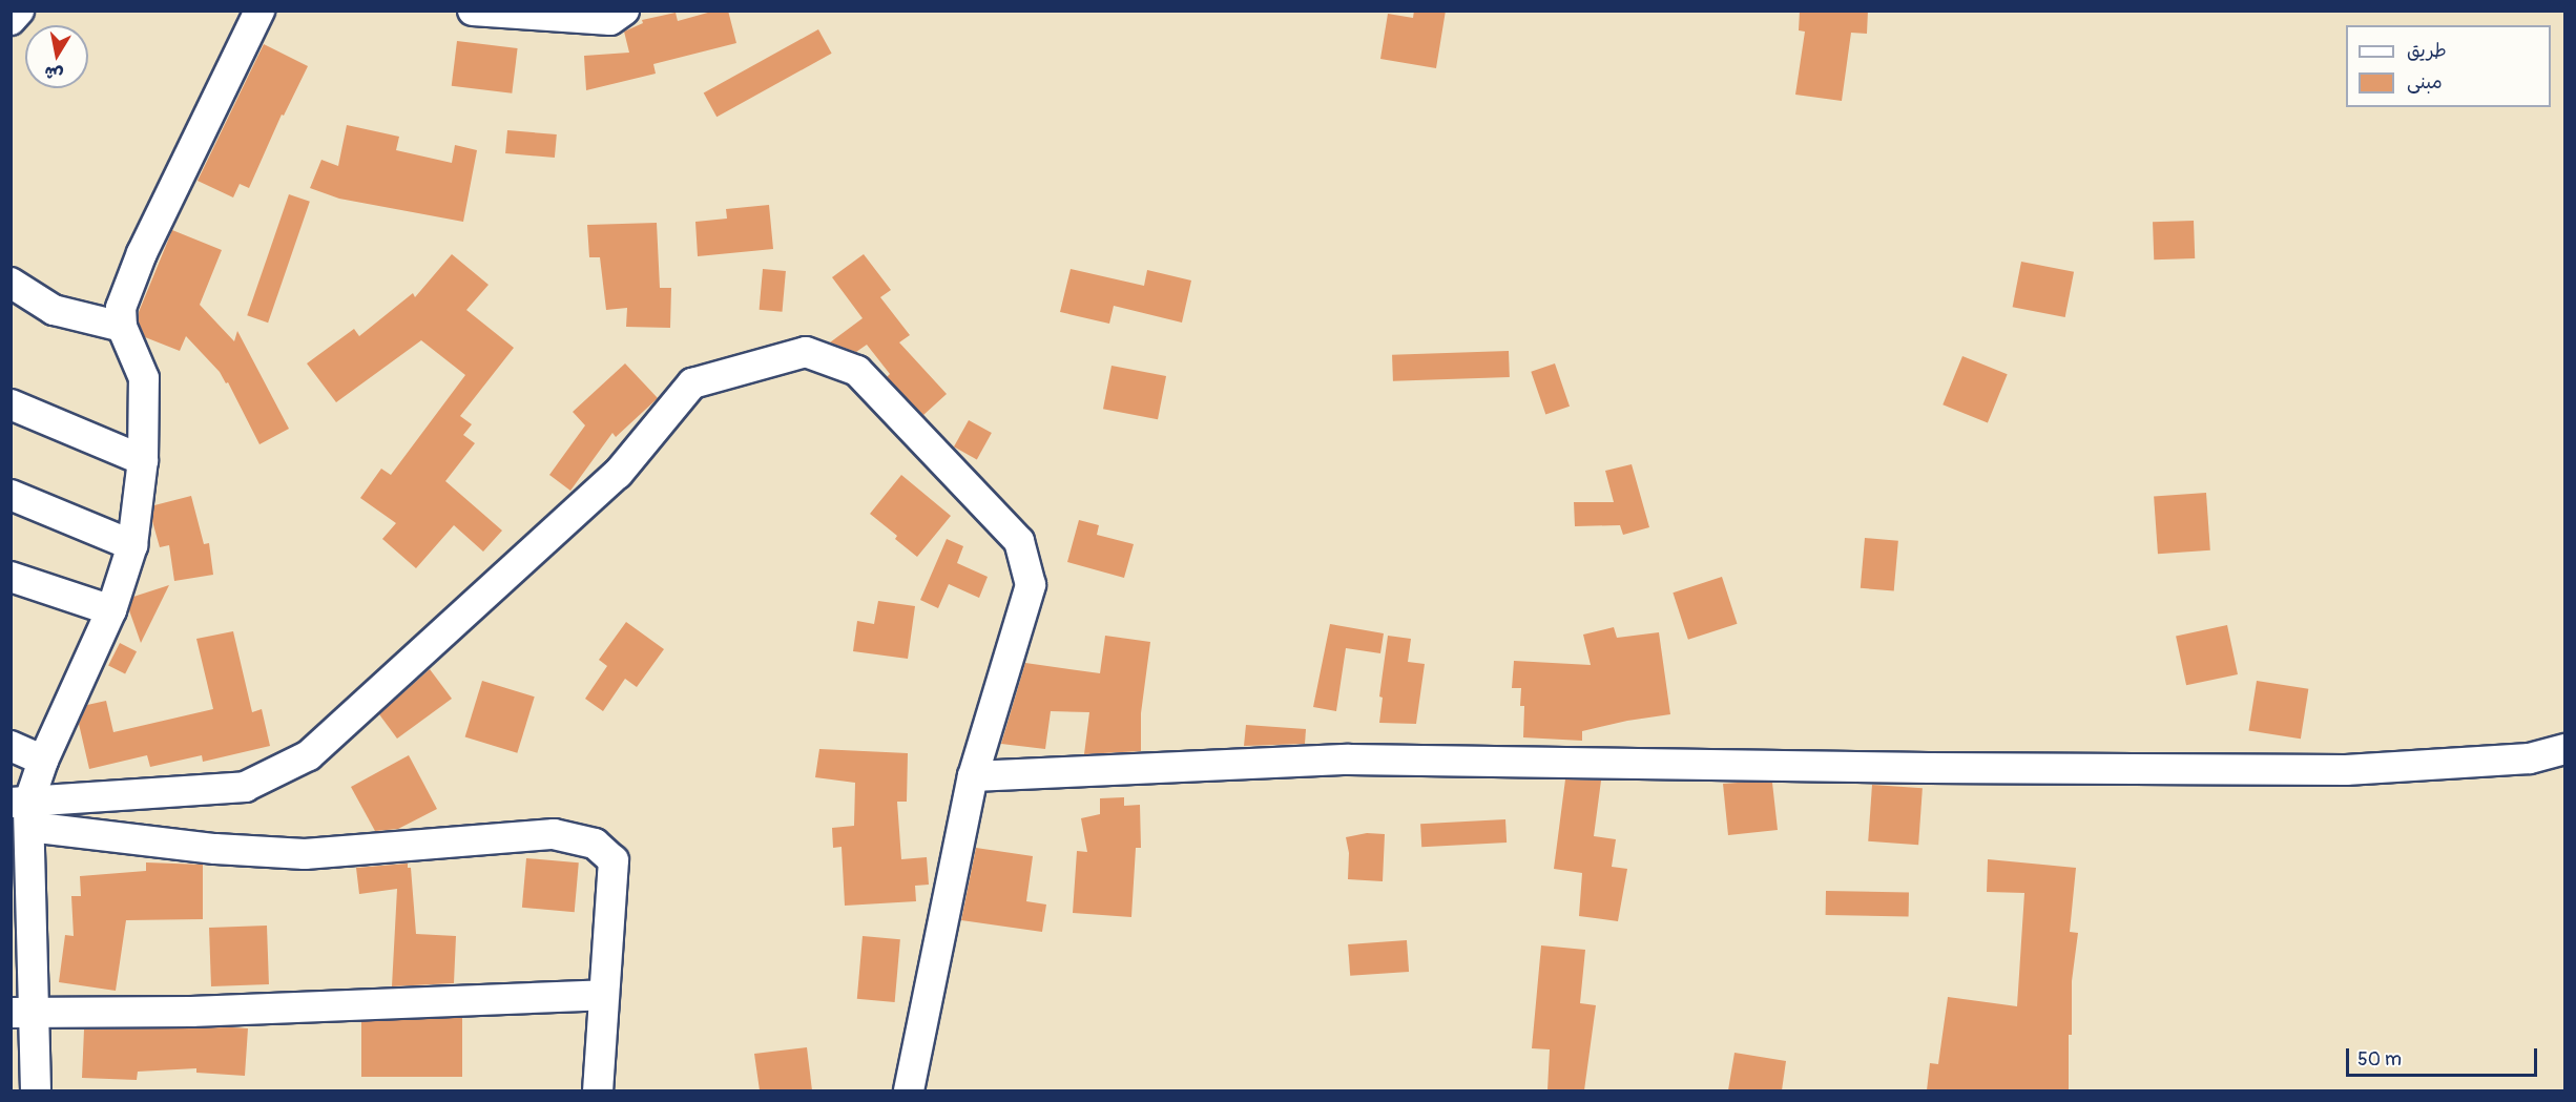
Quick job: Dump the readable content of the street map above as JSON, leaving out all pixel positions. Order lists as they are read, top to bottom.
{
  "legend": ["طريق", "مبنى"],
  "scale_bar": "50 m",
  "north": "bottom"
}
